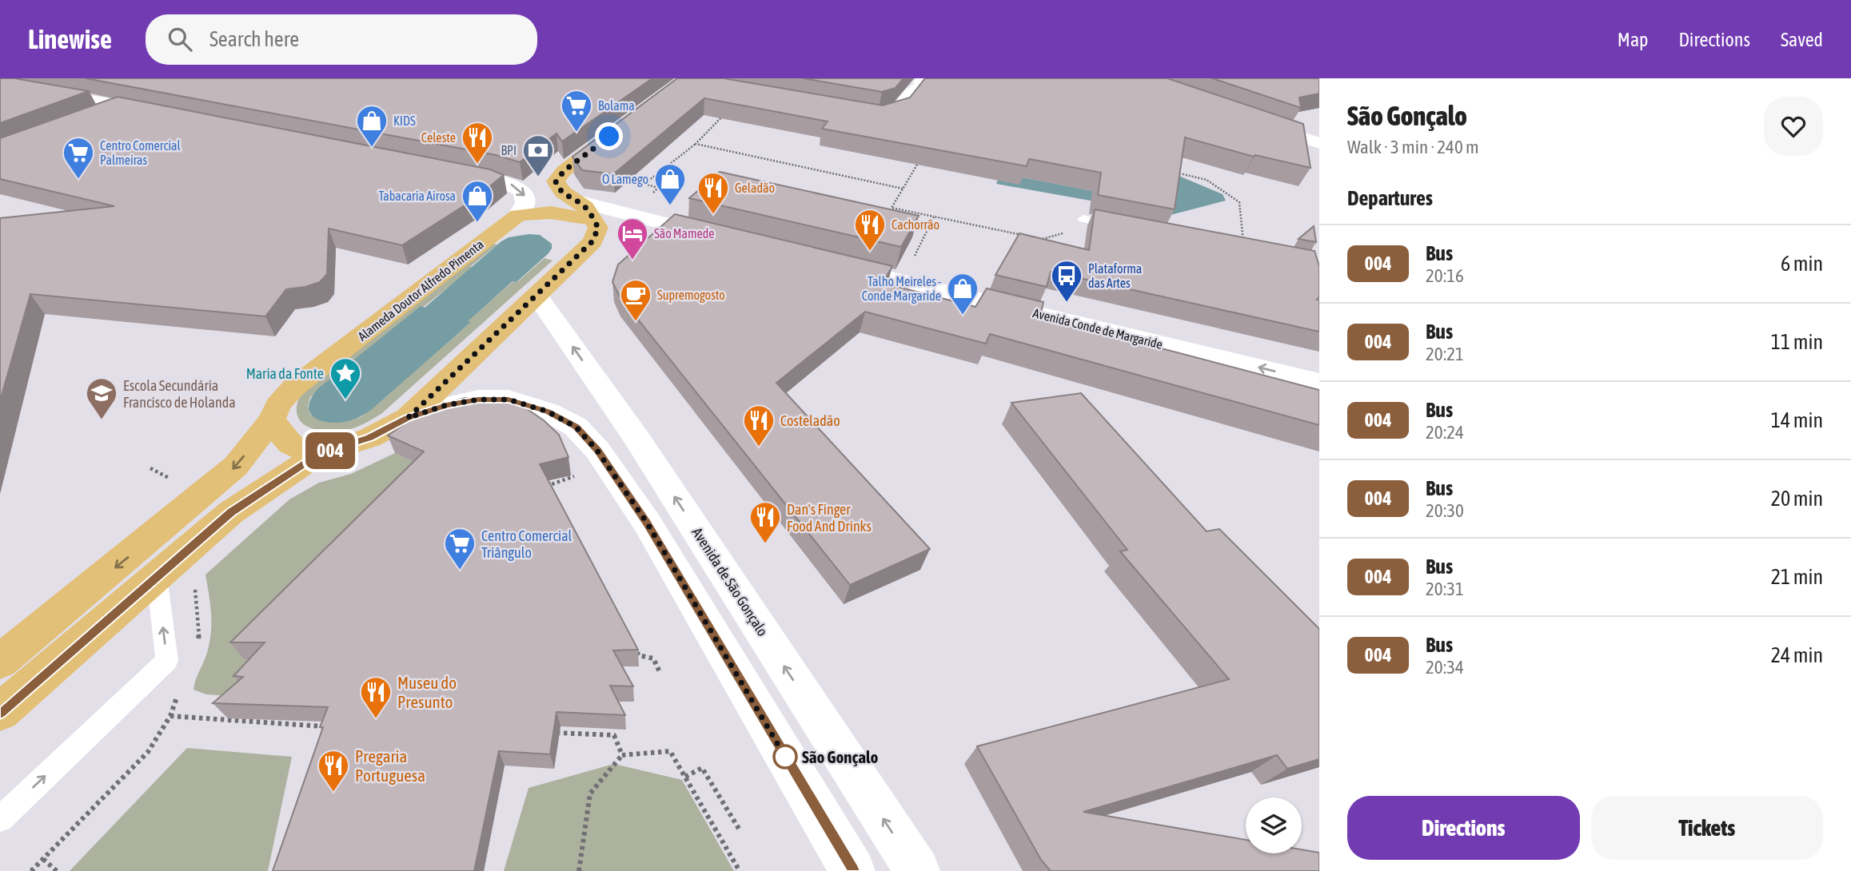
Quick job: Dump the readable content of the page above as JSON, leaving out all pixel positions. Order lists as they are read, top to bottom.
{
  "streets": {
    "main road": ["Alameda Doutor Alfredo Pimenta"],
    "street": ["Avenida Conde de Margaride", "Avenida de São Gonçalo"]
  },
  "one_way": ["Avenida Conde de Margaride", "Avenida de São Gonçalo"],
  "places": {
    "supermarket": ["Bolama", "Centro Comercial Palmeiras", "Centro Comercial Triângulo"],
    "shop": [
      "KIDS",
      "O Lamego",
      "Tabacaria Airosa",
      "Talho Meireles - Conde Margaride"
    ],
    "restaurant": [
      "Celeste",
      "Geladão",
      "Cachorrão",
      "Costeladão",
      "Dan's Finger Food And Drinks",
      "Museu do Presunto",
      "Pregaria Portuguesa"
    ],
    "bank": ["BPI"],
    "hotel": ["São Mamede"],
    "bus stop": ["Plataforma das Artes"],
    "cafe": ["Supremogosto"],
    "place": ["Maria da Fonte"],
    "school or university": ["Escola Secundária Francisco de Holanda"],
    "other": ["São Gonçalo"]
  },
  "lines": ["bus line 004"],
  "page": {
    "header": "Linewise",
    "search": "Search here",
    "nav": ["Map", "Directions", "Saved"],
    "on_map": "004",
    "heading": [
      ["São Gonçalo", "Walk · 3 min · 240 m"],
      "Departures"
    ],
    "list": [
      {
        "mark": "004",
        "name": "Bus",
        "note": "20:16",
        "value": "6 min"
      },
      {
        "mark": "004",
        "name": "Bus",
        "note": "20:21",
        "value": "11 min"
      },
      {
        "mark": "004",
        "name": "Bus",
        "note": "20:24",
        "value": "14 min"
      },
      {
        "mark": "004",
        "name": "Bus",
        "note": "20:30",
        "value": "20 min"
      },
      {
        "mark": "004",
        "name": "Bus",
        "note": "20:31",
        "value": "21 min"
      },
      {
        "mark": "004",
        "name": "Bus",
        "note": "20:34",
        "value": "24 min"
      }
    ],
    "buttons": ["Directions", "Tickets"]
  }
}
